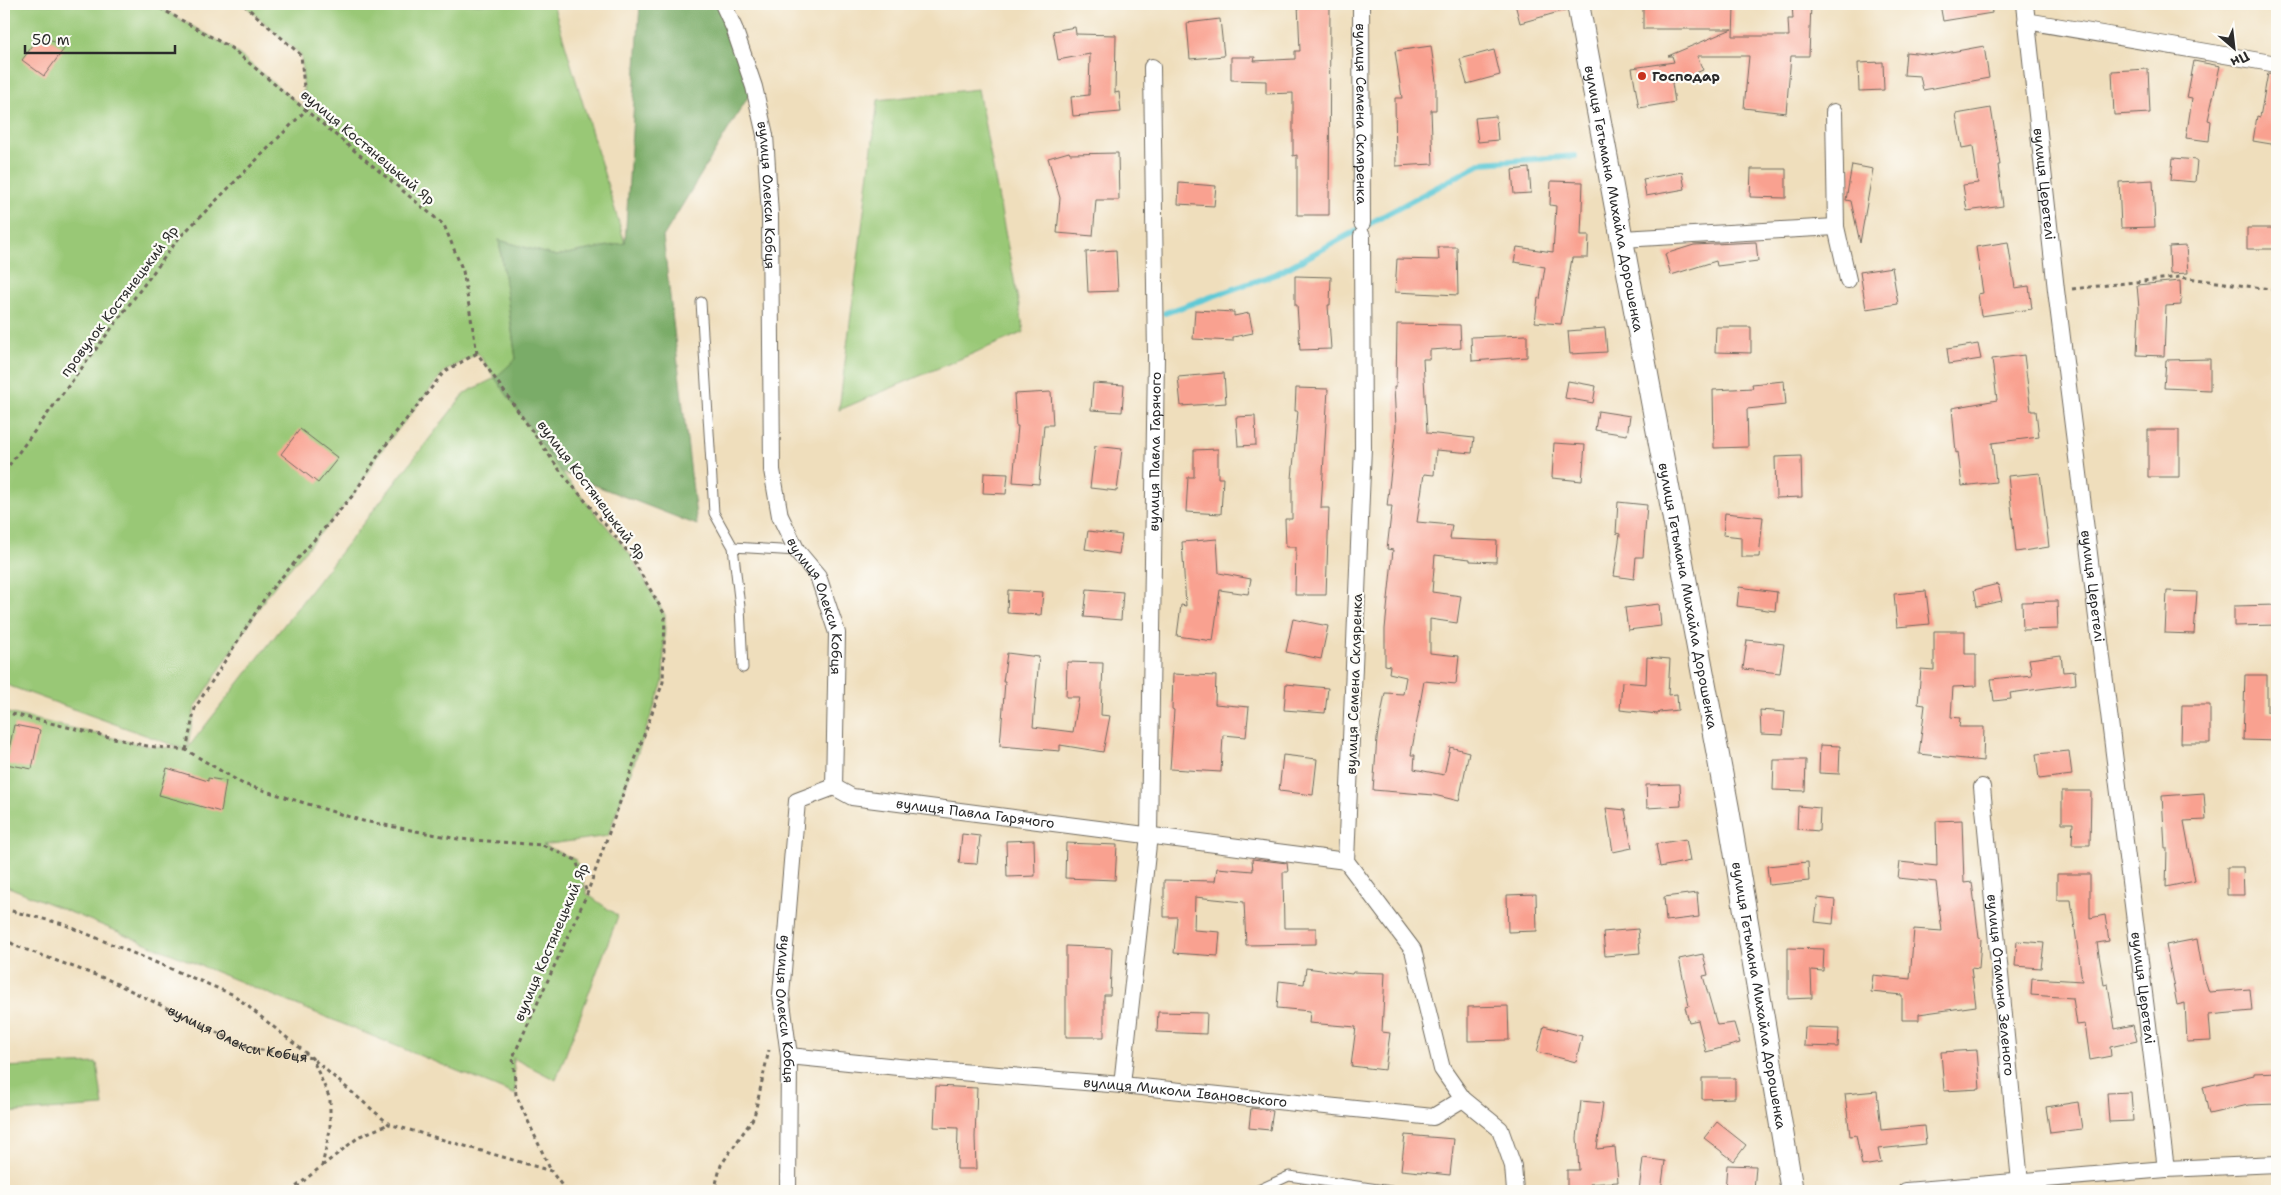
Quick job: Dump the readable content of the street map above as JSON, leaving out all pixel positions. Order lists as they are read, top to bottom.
{
  "streets": {
    "street": [
      "вулиця Семена Скляренка",
      "вулиця Церетелі",
      "вулиця Олекси Кобця",
      "вулиця Гетьмана Михайла Дорошенка",
      "вулиця Павла Гарячого",
      "вулиця Отамана Зеленого",
      "вулиця Миколи Івановського"
    ],
    "path": ["вулиця Костянецький Яр", "провулок Костянецький Яр"]
  },
  "crossings": [
    ["вулиця Семена Скляренка", "вулиця Павла Гарячого"],
    ["вулиця Костянецький Яр", "вулиця Олекси Кобця"],
    ["вулиця Костянецький Яр", "провулок Костянецький Яр"],
    ["вулиця Олекси Кобця", "вулиця Павла Гарячого"],
    ["вулиця Олекси Кобця", "вулиця Миколи Івановського"],
    ["вулиця Павла Гарячого", "вулиця Миколи Івановського"]
  ],
  "places": ["Господар"],
  "scale_bar": "50 m",
  "north": "bottom right"
}
